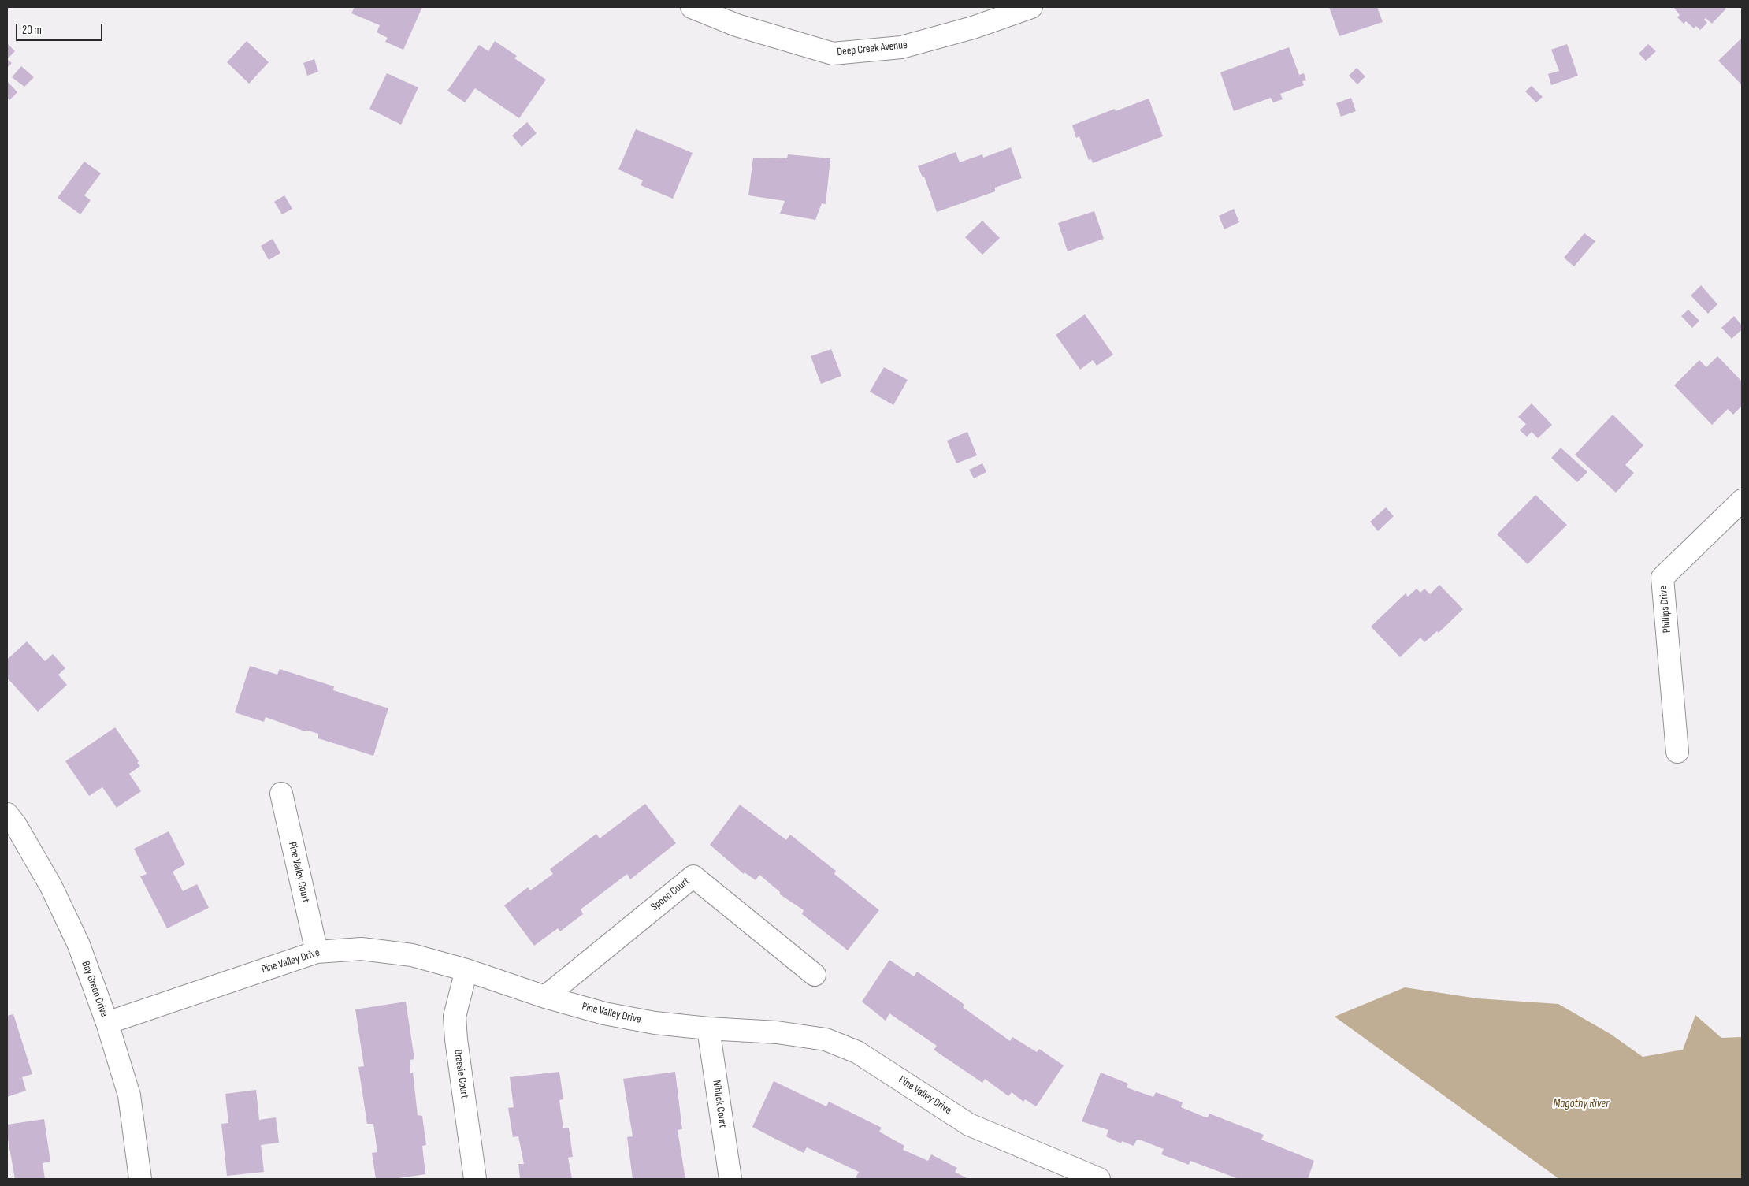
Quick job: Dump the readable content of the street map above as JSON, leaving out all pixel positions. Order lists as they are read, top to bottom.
{
  "streets": {
    "street": [
      "Deep Creek Avenue",
      "Phillips Drive",
      "Pine Valley Court",
      "Spoon Court",
      "Pine Valley Drive",
      "Bay Green Drive",
      "Brassie Court",
      "Niblick Court"
    ]
  },
  "crossings": [
    ["Pine Valley Court", "Pine Valley Drive"],
    ["Spoon Court", "Pine Valley Drive"],
    ["Pine Valley Drive", "Bay Green Drive"],
    ["Pine Valley Drive", "Brassie Court"],
    ["Pine Valley Drive", "Niblick Court"]
  ],
  "water": ["Magothy River"],
  "scale_bar": "20 m"
}
